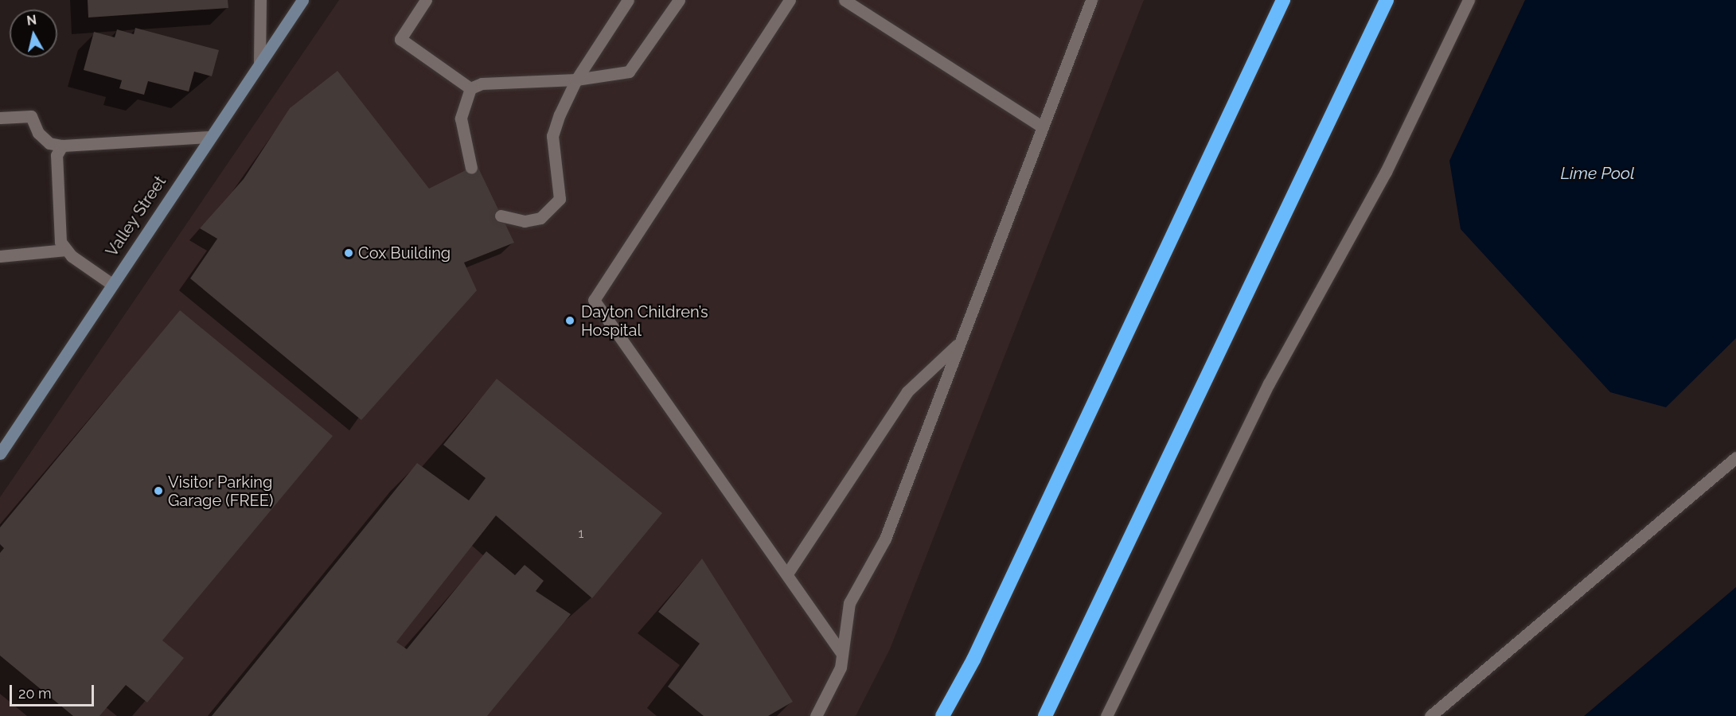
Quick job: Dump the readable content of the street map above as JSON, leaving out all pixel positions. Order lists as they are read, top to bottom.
{
  "streets": {
    "main road": ["Valley Street"]
  },
  "water": ["Lime Pool"],
  "places": ["Cox Building", "Dayton Children’s Hospital", "Visitor Parking Garage (FREE)"],
  "house_numbers": ["1"],
  "scale_bar": "20 m",
  "north": "top"
}
